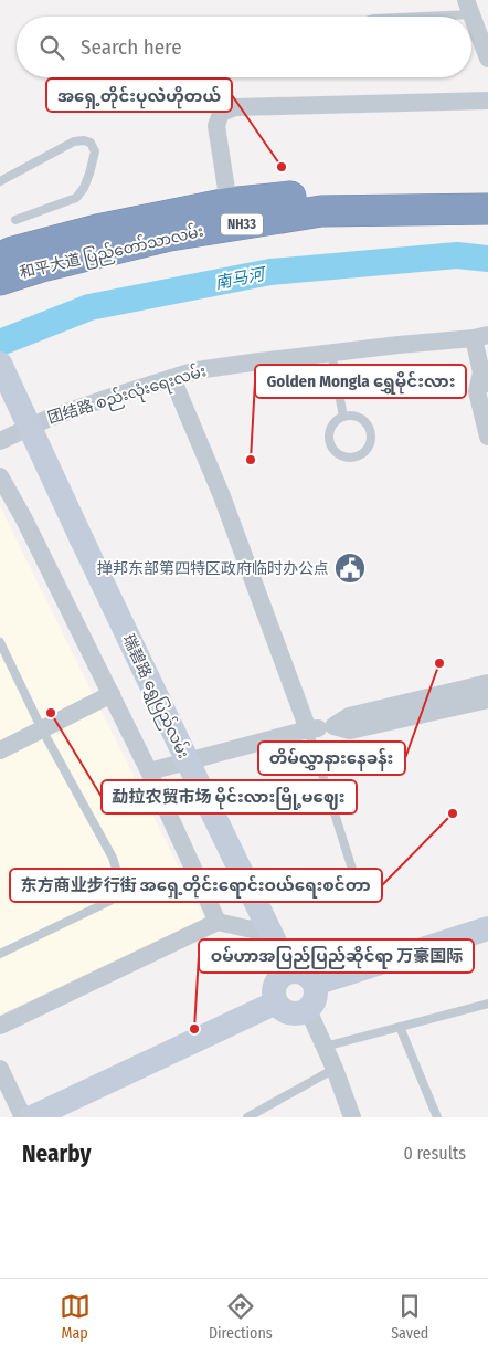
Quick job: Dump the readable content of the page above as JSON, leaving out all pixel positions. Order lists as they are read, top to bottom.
{
  "streets": {
    "highway": ["NH33", "和平大道 ပြည်တော်သာလမ်း"],
    "street": ["团结路 စည်းလုံးရေးလမ်း", "瑞碧路 ရွှေပြည်လမ်း"]
  },
  "water": ["南马河"],
  "places": {
    "other": [
      "အရှေ့တိုင်းပုလဲဟိုတယ်",
      "Golden Mongla ရွှေမိုင်းလား",
      "တိမ်လွှာနားနေခန်း",
      "勐拉农贸市场 မိုင်းလားမြို့မဈေး",
      "东方商业步行街 အရှေ့တိုင်းရောင်းဝယ်ရေးစင်တာ",
      "ဝမ်ဟာအပြည်ပြည်ဆိုင်ရာ 万豪国际"
    ],
    "public building": ["掸邦东部第四特区政府临时办公点"]
  },
  "page": {
    "search": "Search here",
    "heading": ["Nearby", "0 results"],
    "nav": ["Map", "Directions", "Saved"]
  }
}
